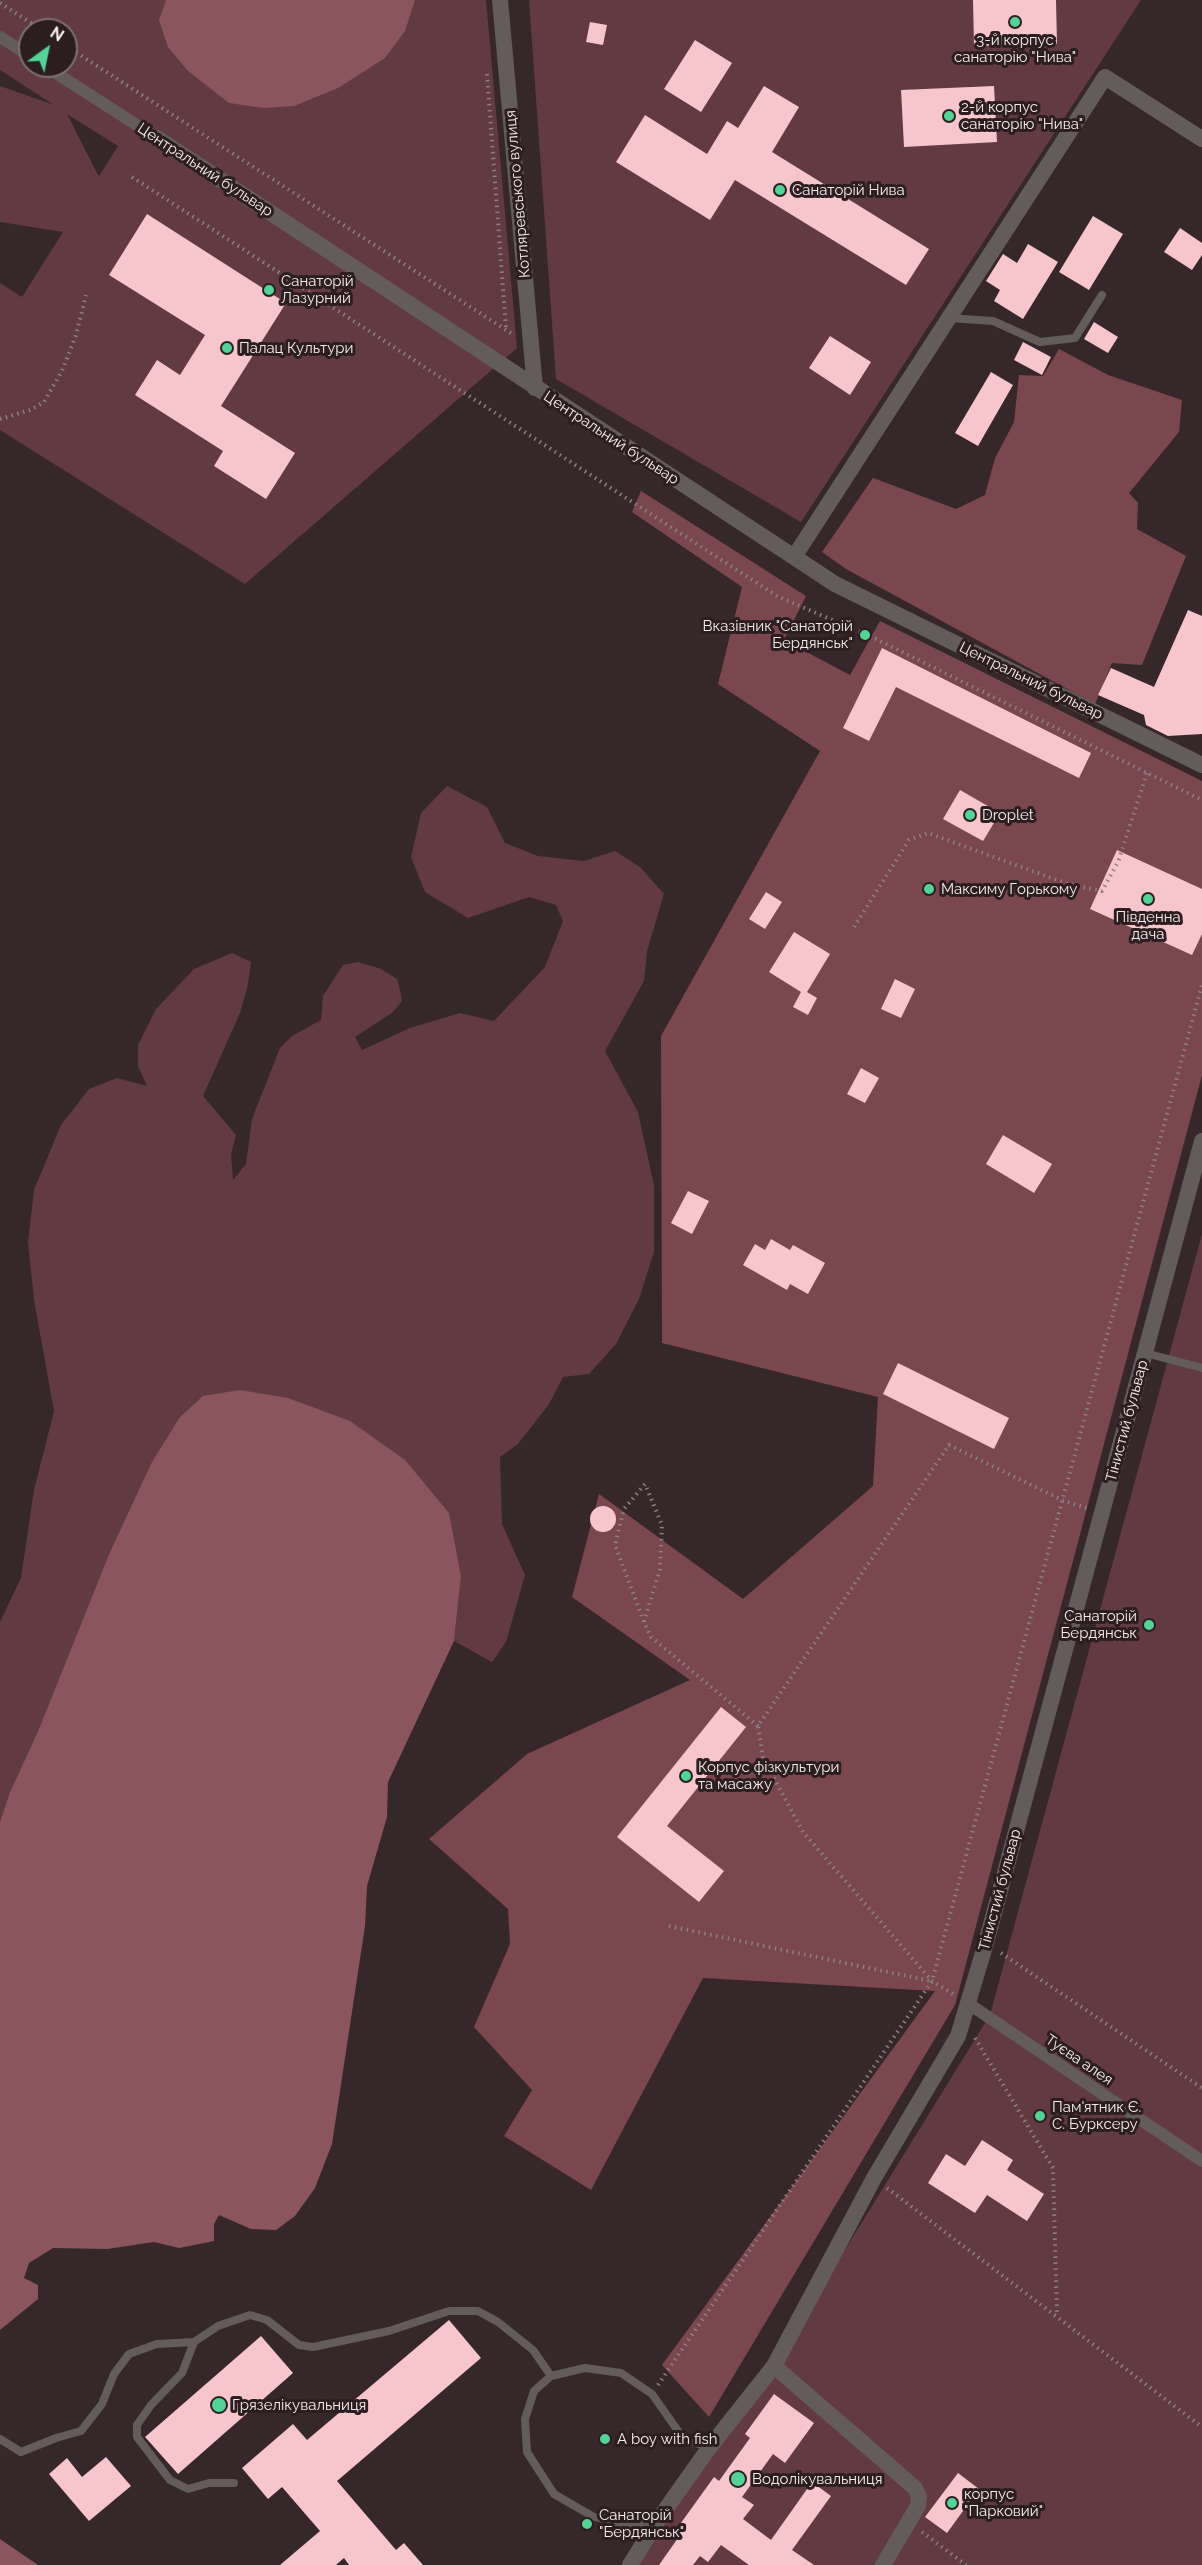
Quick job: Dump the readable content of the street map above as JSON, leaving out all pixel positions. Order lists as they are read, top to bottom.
{
  "streets": {
    "street": [
      "Центральний бульвар",
      "Котляревського вулиця",
      "Тінистий бульвар",
      "Туєва алея"
    ]
  },
  "crossings": [
    ["Центральний бульвар", "Котляревського вулиця"],
    ["Тінистий бульвар", "Туєва алея"]
  ],
  "places": [
    "3-й корпус санаторію \"Нива\"",
    "2-й корпус санаторію \"Нива\"",
    "Санаторій Нива",
    "Санаторій Лазурний",
    "Палац Культури",
    "Вказівник \"Санаторій Бердянськ\"",
    "Droplet",
    "Максиму Горькому",
    "Південна дача",
    "Санаторій Бердянськ",
    "Корпус фізкультури та масажу",
    "Пам'ятник Є. С. Бурксеру",
    "Грязелікувальниця",
    "A boy with fish",
    "Водолікувальниця",
    "корпус \"Парковий\"",
    "Санаторій \"Бердянськ\""
  ],
  "north": "top right"
}
